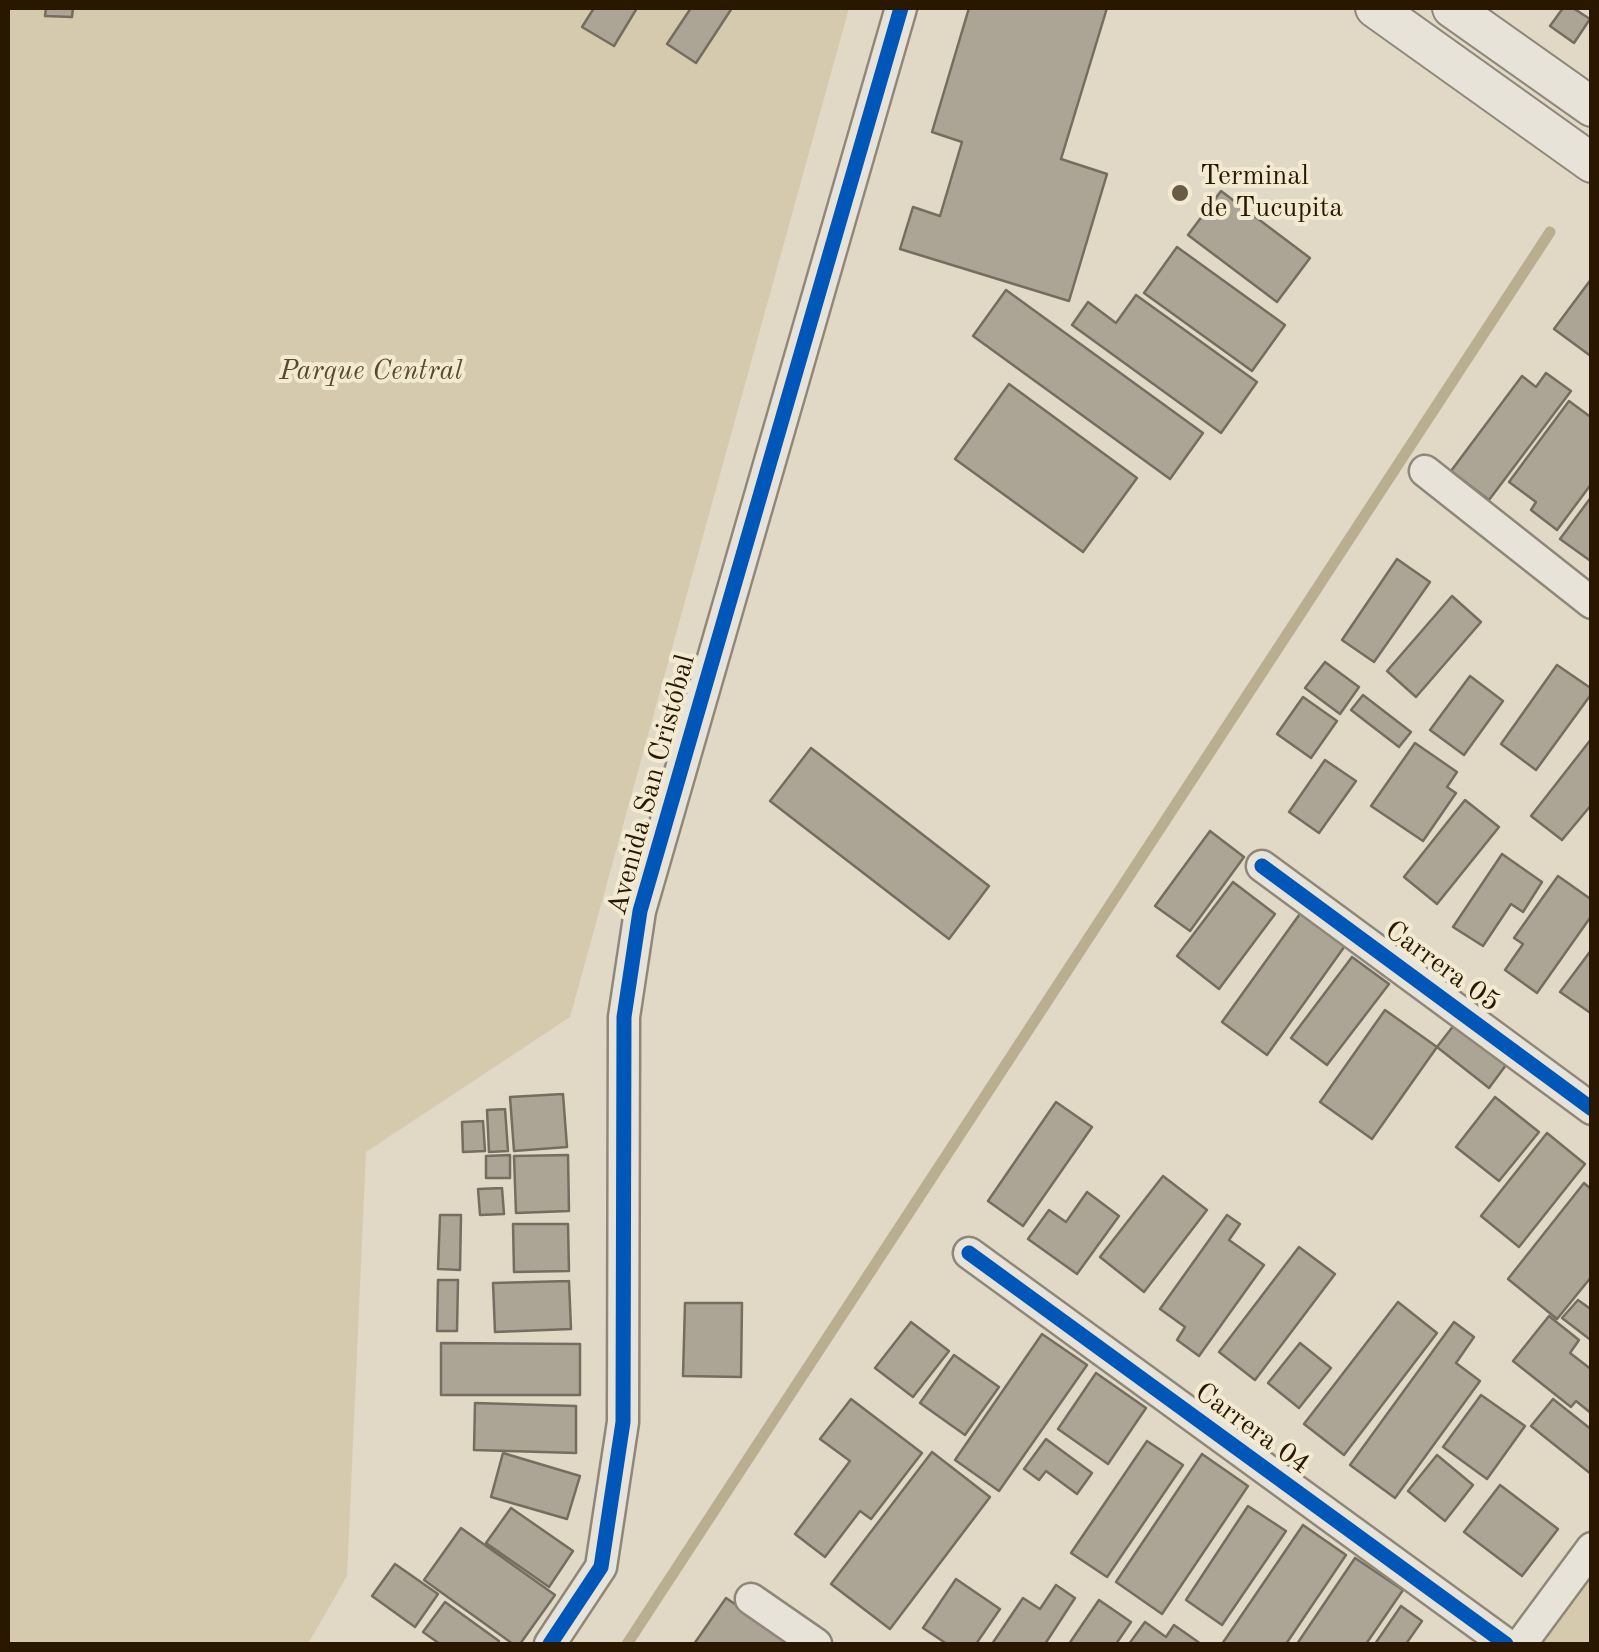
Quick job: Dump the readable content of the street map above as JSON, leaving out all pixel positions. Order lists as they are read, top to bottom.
{
  "streets": {
    "street": ["Avenida San Cristóbal", "Carrera 05", "Carrera 04"]
  },
  "parks": ["Parque Central"],
  "places": ["Terminal de Tucupita"]
}
